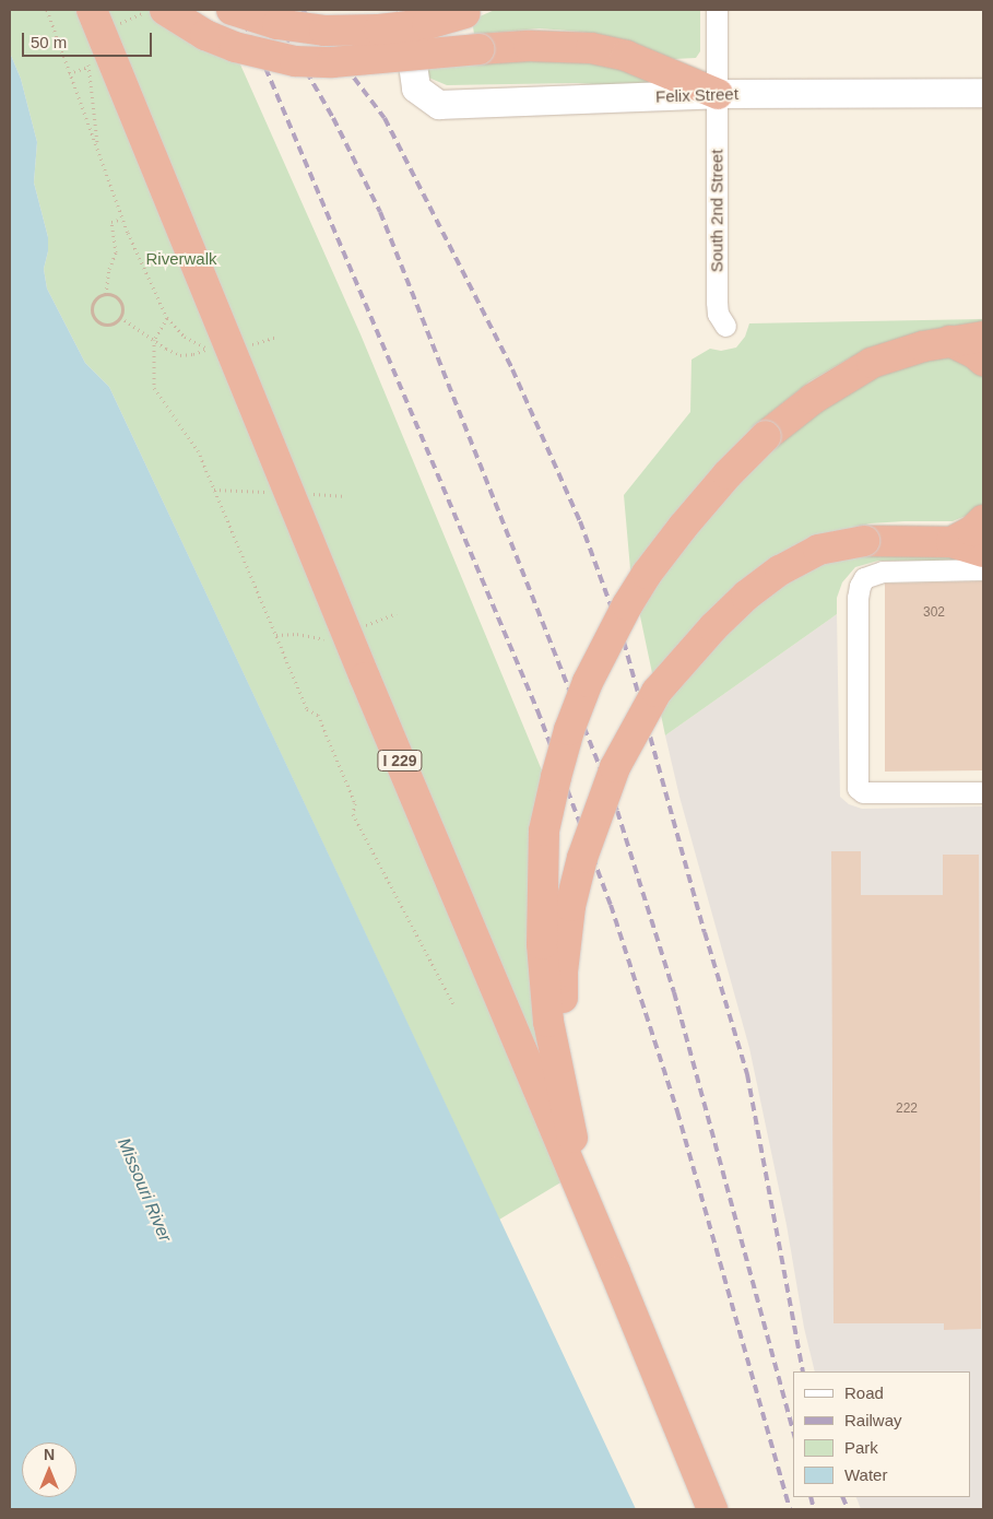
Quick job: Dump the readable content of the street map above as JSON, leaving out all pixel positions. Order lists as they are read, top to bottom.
{
  "streets": {
    "highway": ["I 229"],
    "main road": ["Felix Street"],
    "street": ["South 2nd Street"]
  },
  "crossings": [
    ["Felix Street", "South 2nd Street"]
  ],
  "water": ["Missouri River"],
  "parks": ["Riverwalk"],
  "house_numbers": ["302", "222"],
  "legend": [
    "Road",
    "Railway",
    "Park",
    "Water"
  ],
  "scale_bar": "50 m",
  "north": "top"
}
